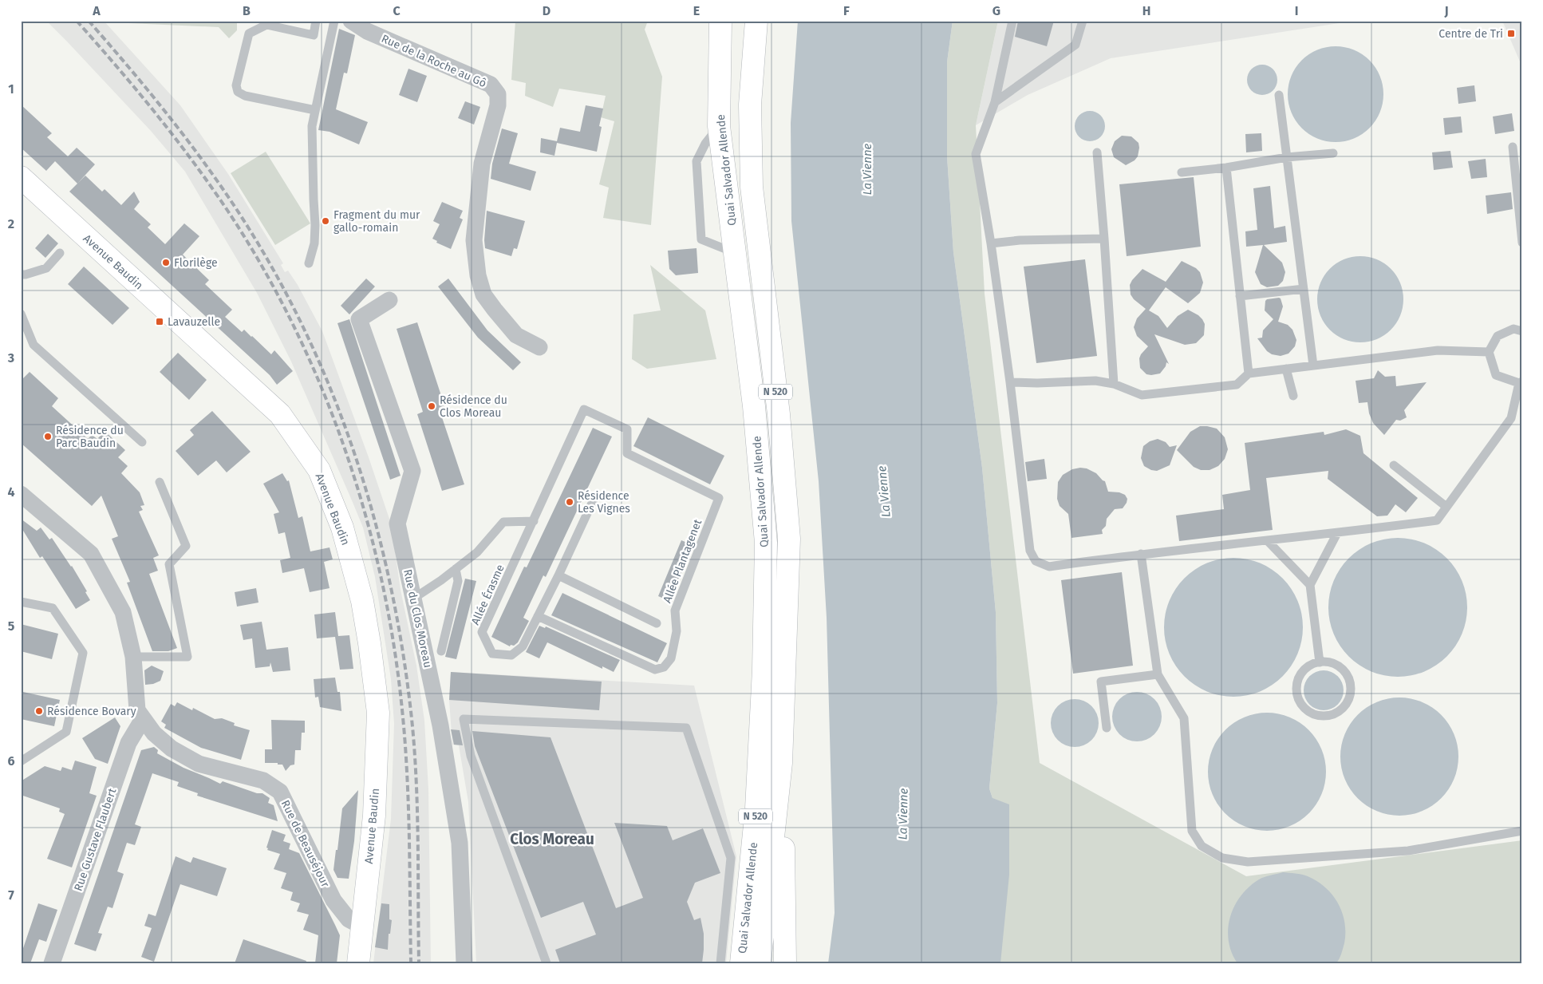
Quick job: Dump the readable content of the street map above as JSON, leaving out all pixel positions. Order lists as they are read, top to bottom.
{
  "streets": {
    "main road": ["Quai Salvador Allende", "Avenue Baudin", "N 520"],
    "street": [
      "Rue de la Roche au Gô",
      "Rue du Clos Moreau",
      "Rue Gustave Flaubert",
      "Rue de Beauséjour"
    ],
    "lane": ["Allée Plantagenet", "Allée Érasme"]
  },
  "crossings": [
    ["Avenue Baudin", "Rue de Beauséjour"],
    ["Allée Plantagenet", "Allée Érasme"],
    ["Rue Gustave Flaubert", "Rue de Beauséjour"]
  ],
  "districts": ["Clos Moreau"],
  "water": ["La Vienne"],
  "places": {
    "transit": ["Centre de Tri", "Lavauzelle"],
    "other": [
      "Fragment du mur gallo-romain",
      "Florilège",
      "Résidence du Clos Moreau",
      "Résidence du Parc Baudin",
      "Résidence Les Vignes",
      "Résidence Bovary"
    ]
  },
  "grid": {
    "columns": [
      "A",
      "B",
      "C",
      "D",
      "E",
      "F",
      "G",
      "H",
      "I",
      "J"
    ],
    "rows": [
      "1",
      "2",
      "3",
      "4",
      "5",
      "6",
      "7"
    ]
  }
}
